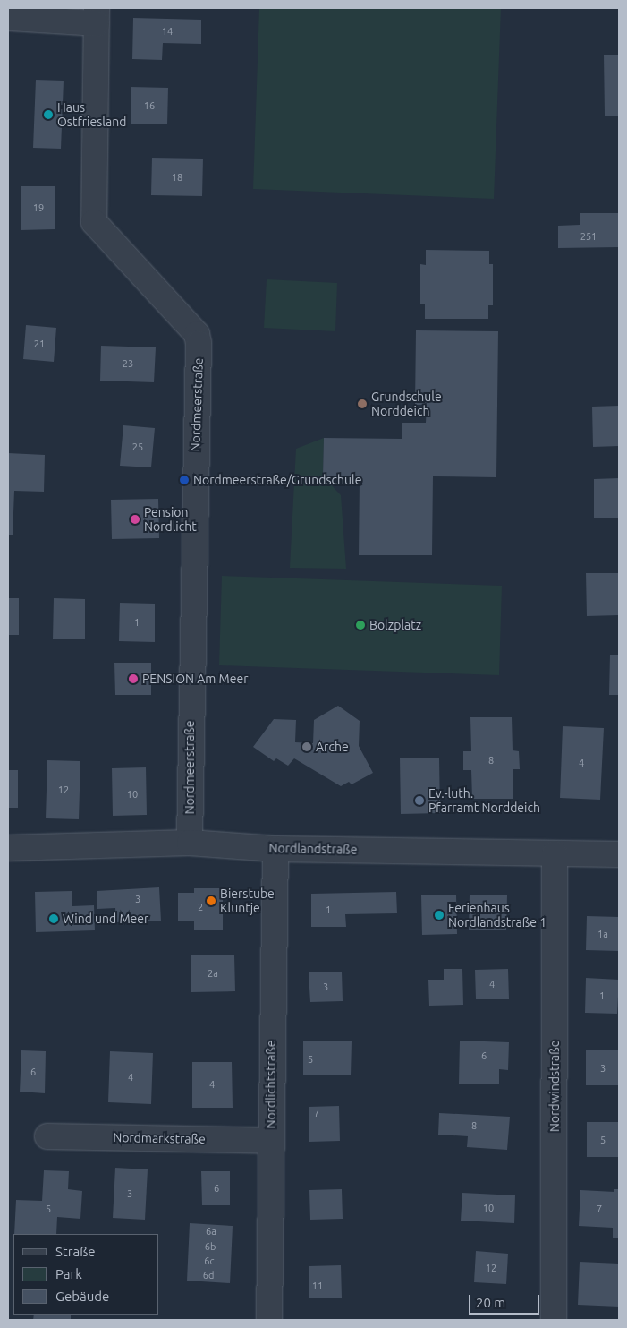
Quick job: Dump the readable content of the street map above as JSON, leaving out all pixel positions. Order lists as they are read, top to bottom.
{
  "streets": {
    "street": [
      "Nordmeerstraße",
      "Nordlandstraße",
      "Nordlichtstraße",
      "Nordwindstraße",
      "Nordmarkstraße"
    ]
  },
  "crossings": [
    ["Nordmeerstraße", "Nordlandstraße"],
    ["Nordlandstraße", "Nordlichtstraße"],
    ["Nordlandstraße", "Nordwindstraße"],
    ["Nordlichtstraße", "Nordmarkstraße"]
  ],
  "places": [
    "Haus Ostfriesland",
    "Grundschule Norddeich",
    "Nordmeerstraße/Grundschule",
    "Pension Nordlicht",
    "Bolzplatz",
    "PENSION Am Meer",
    "Arche",
    "Ev.-luth. Pfarramt Norddeich",
    "Bierstube Kluntje",
    "Ferienhaus Nordlandstraße 1",
    "Wind und Meer"
  ],
  "house_numbers": [
    "14",
    "16",
    "18",
    "19",
    "251",
    "21",
    "23",
    "25",
    "1",
    "8",
    "4",
    "12",
    "10",
    "3",
    "2",
    "1",
    "1a",
    "2a",
    "4",
    "3",
    "1",
    "6",
    "5",
    "3",
    "6",
    "4",
    "4",
    "7",
    "8",
    "5",
    "6",
    "3",
    "10",
    "5",
    "7",
    "6a",
    "6b",
    "6c",
    "12",
    "6d",
    "11"
  ],
  "legend": ["Straße", "Park", "Gebäude"],
  "scale_bar": "20 m"
}
